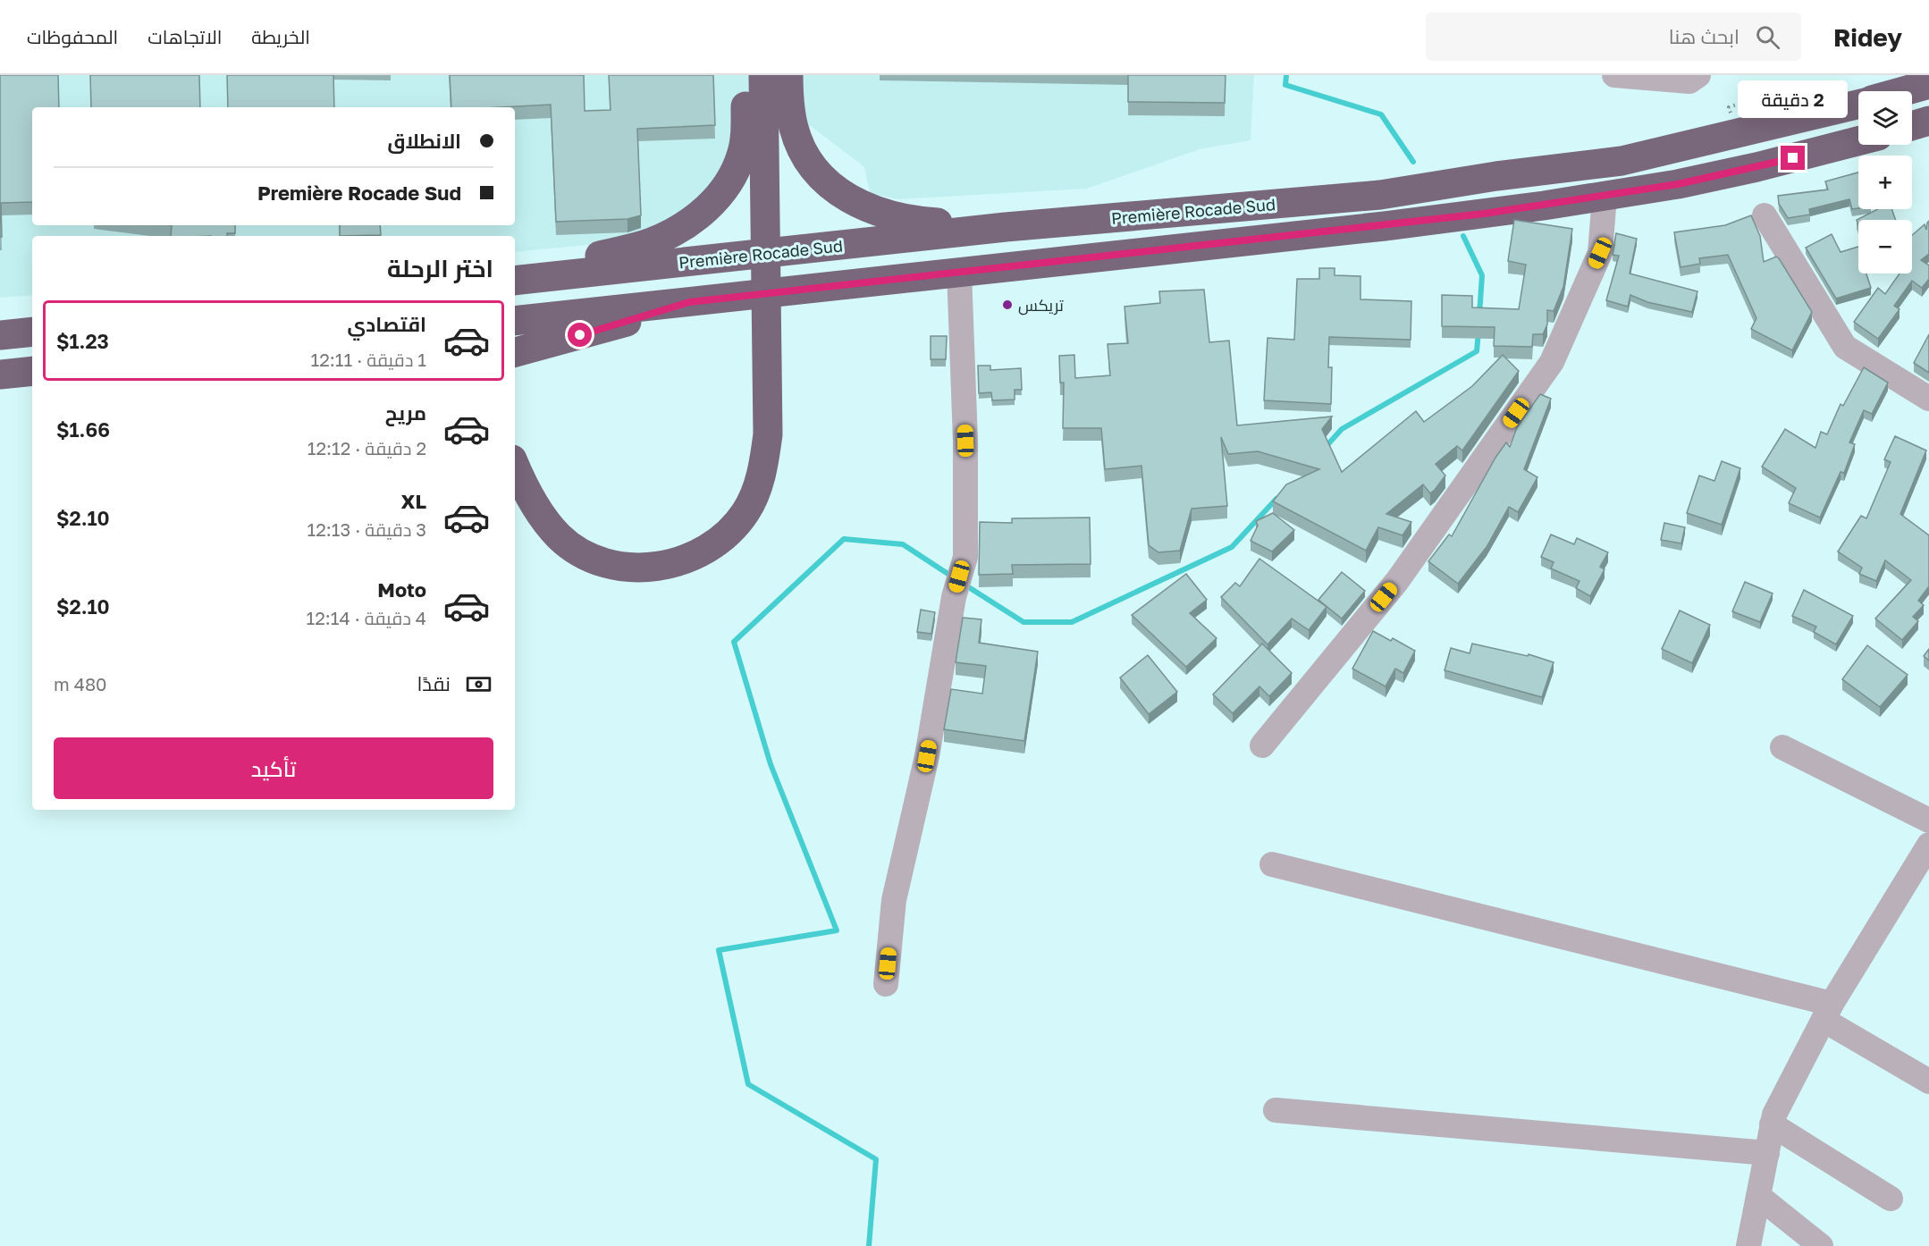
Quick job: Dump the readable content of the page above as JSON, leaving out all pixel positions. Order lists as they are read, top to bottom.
{
  "streets": {
    "highway": ["Première Rocade Sud"]
  },
  "places": ["تريكس"],
  "page": {
    "header": "Ridey",
    "search": "ابحث هنا",
    "nav": ["الخريطة", "الاتجاهات", "المحفوظات"],
    "bubble": "2 دقيقة",
    "map_buttons": ["+", "−"],
    "banner": ["الانطلاق", "Première Rocade Sud"],
    "heading": "اختر الرحلة",
    "list": [
      {
        "name": "اقتصادي",
        "note": "1 دقيقة · 12:11",
        "value": "$1.23"
      },
      {
        "name": "مريح",
        "note": "2 دقيقة · 12:12",
        "value": "$1.66"
      },
      {
        "name": "XL",
        "note": "3 دقيقة · 12:13",
        "value": "$2.10"
      },
      {
        "name": "Moto",
        "note": "4 دقيقة · 12:14",
        "value": "$2.10"
      }
    ],
    "pay": ["نقدًا", "480 m"],
    "buttons": "تأكيد"
  }
}
